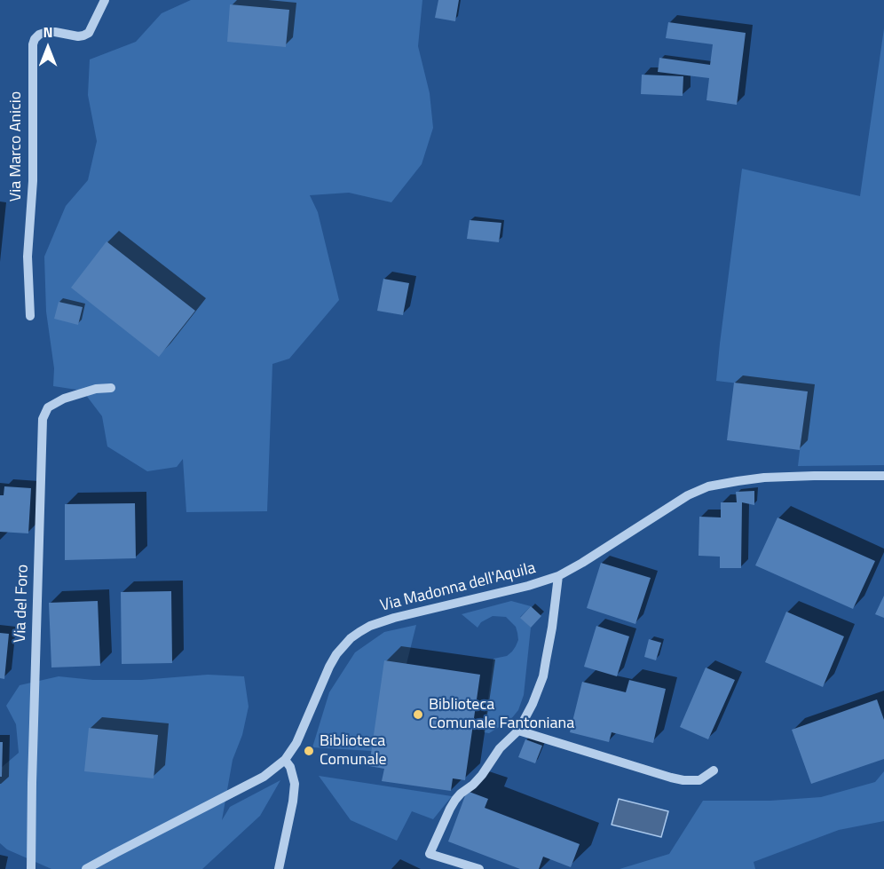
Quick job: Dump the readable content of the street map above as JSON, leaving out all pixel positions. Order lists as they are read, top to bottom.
{
  "streets": {
    "street": ["Via Marco Anicio", "Via Madonna dell'Aquila", "Via del Foro"]
  },
  "places": ["Biblioteca Comunale Fantoniana", "Biblioteca Comunale"],
  "north": "top"
}
